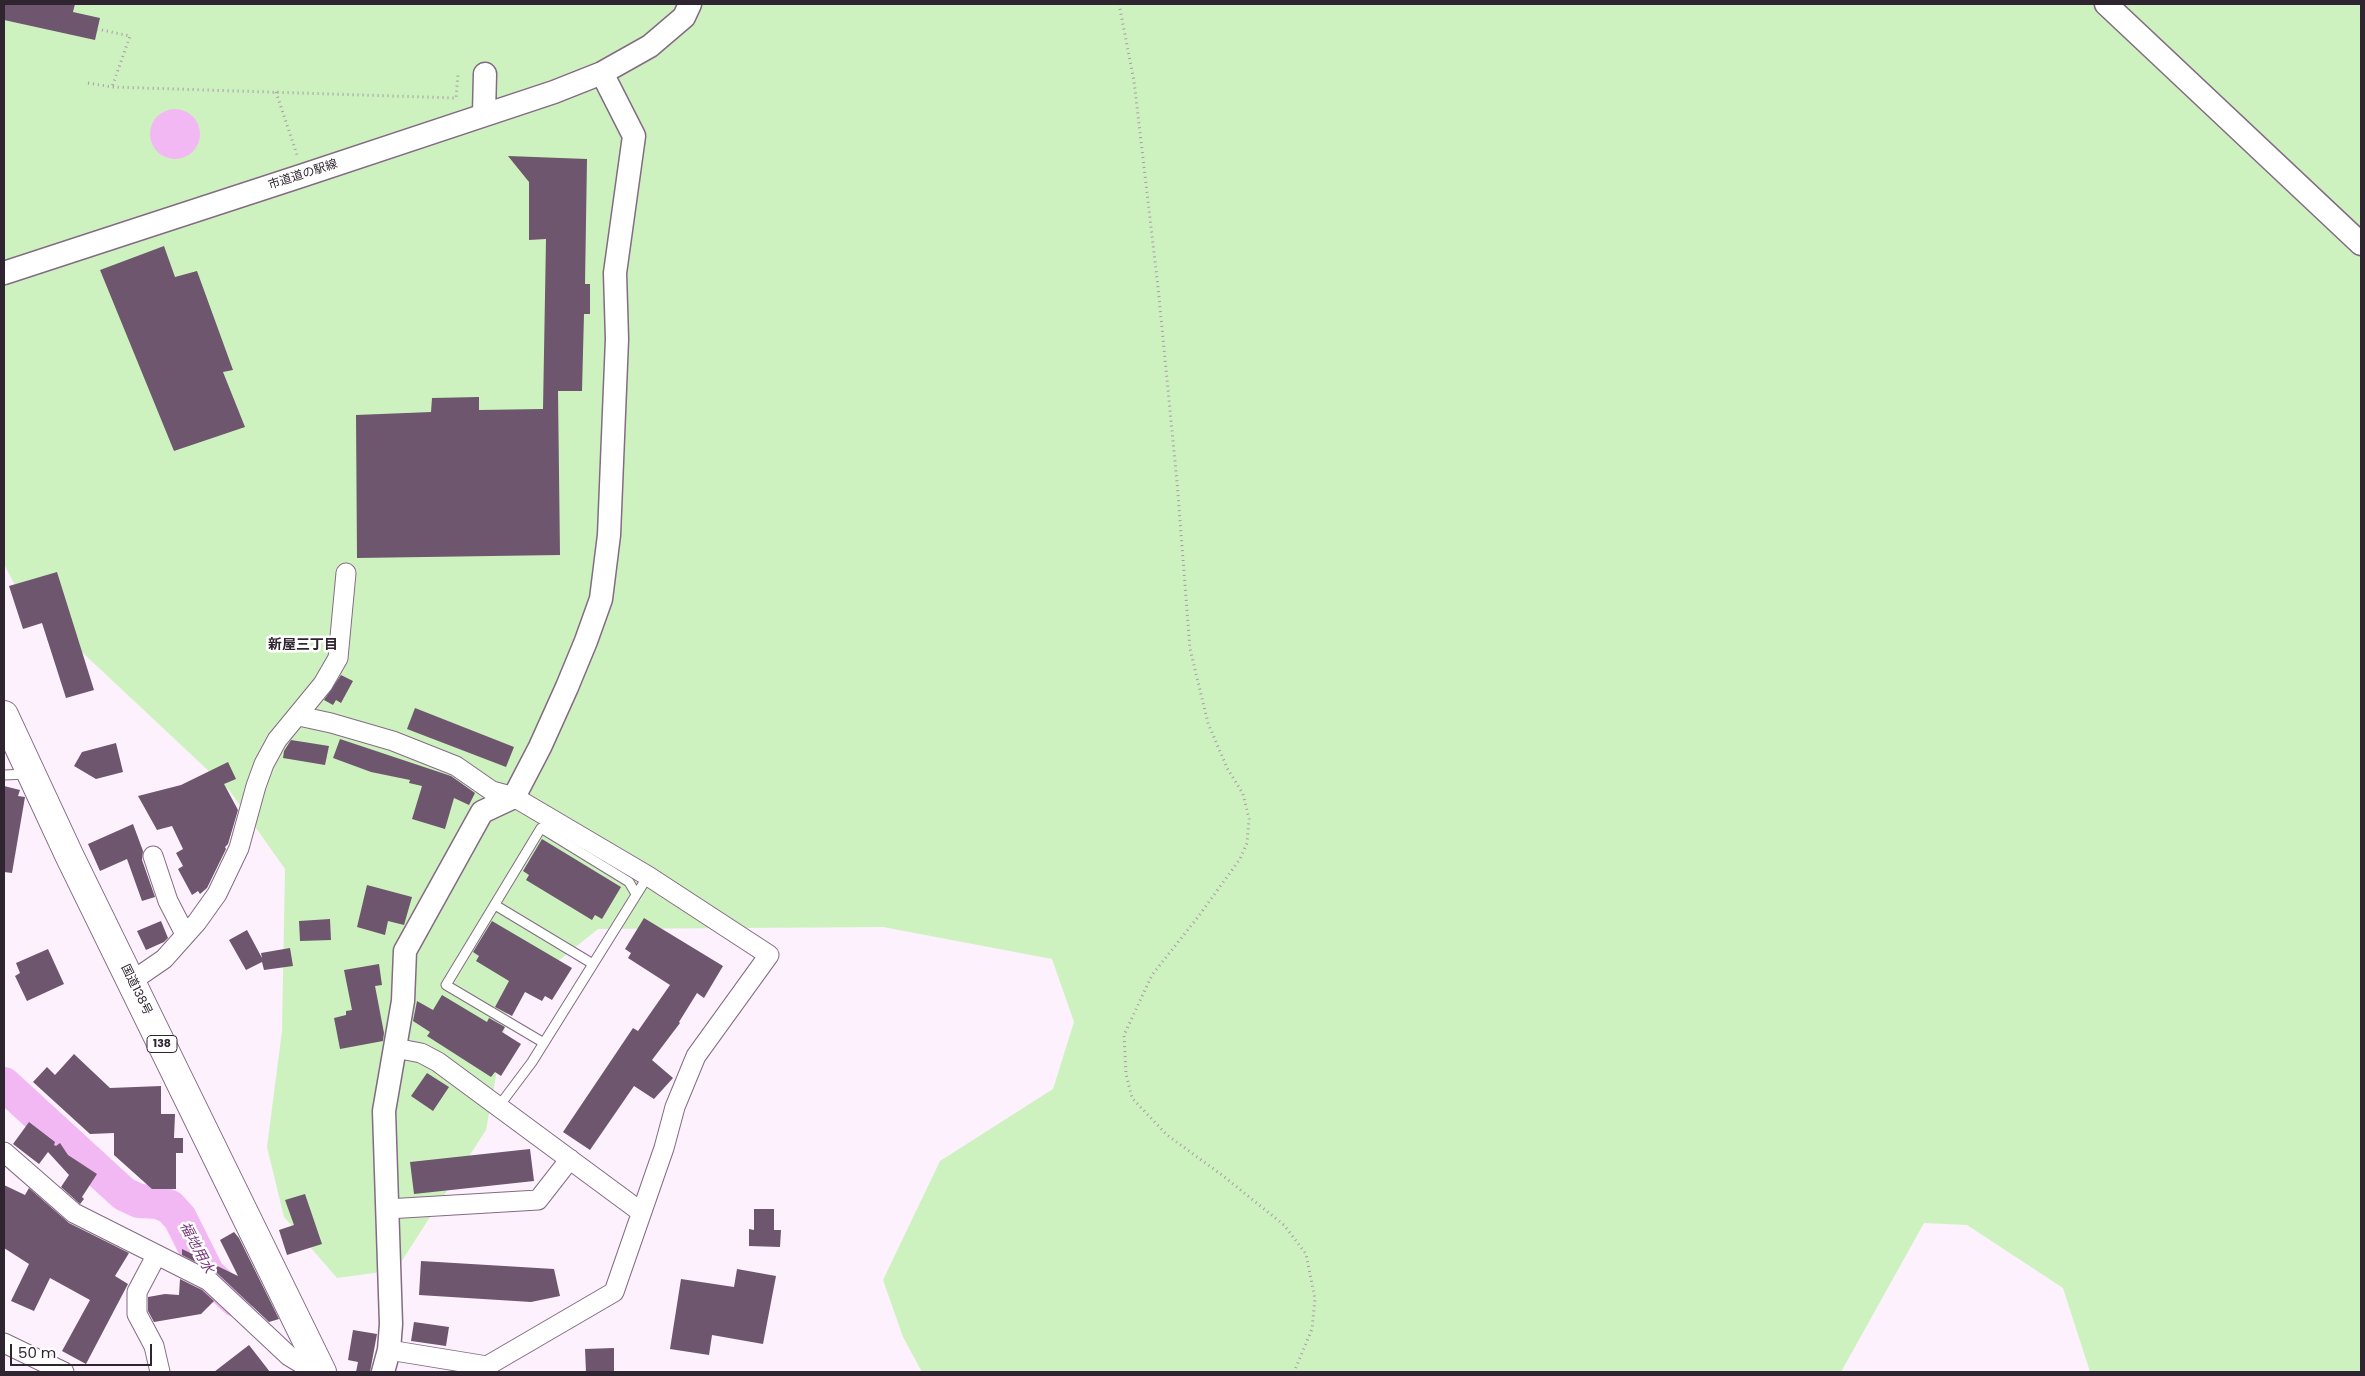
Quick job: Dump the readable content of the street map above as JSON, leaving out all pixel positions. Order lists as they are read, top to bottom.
{
  "streets": {
    "highway": ["国道138号", "138"],
    "street": ["市道道の駅線"]
  },
  "districts": ["新屋三丁目"],
  "water": ["福地用水"],
  "scale_bar": "50 m"
}
